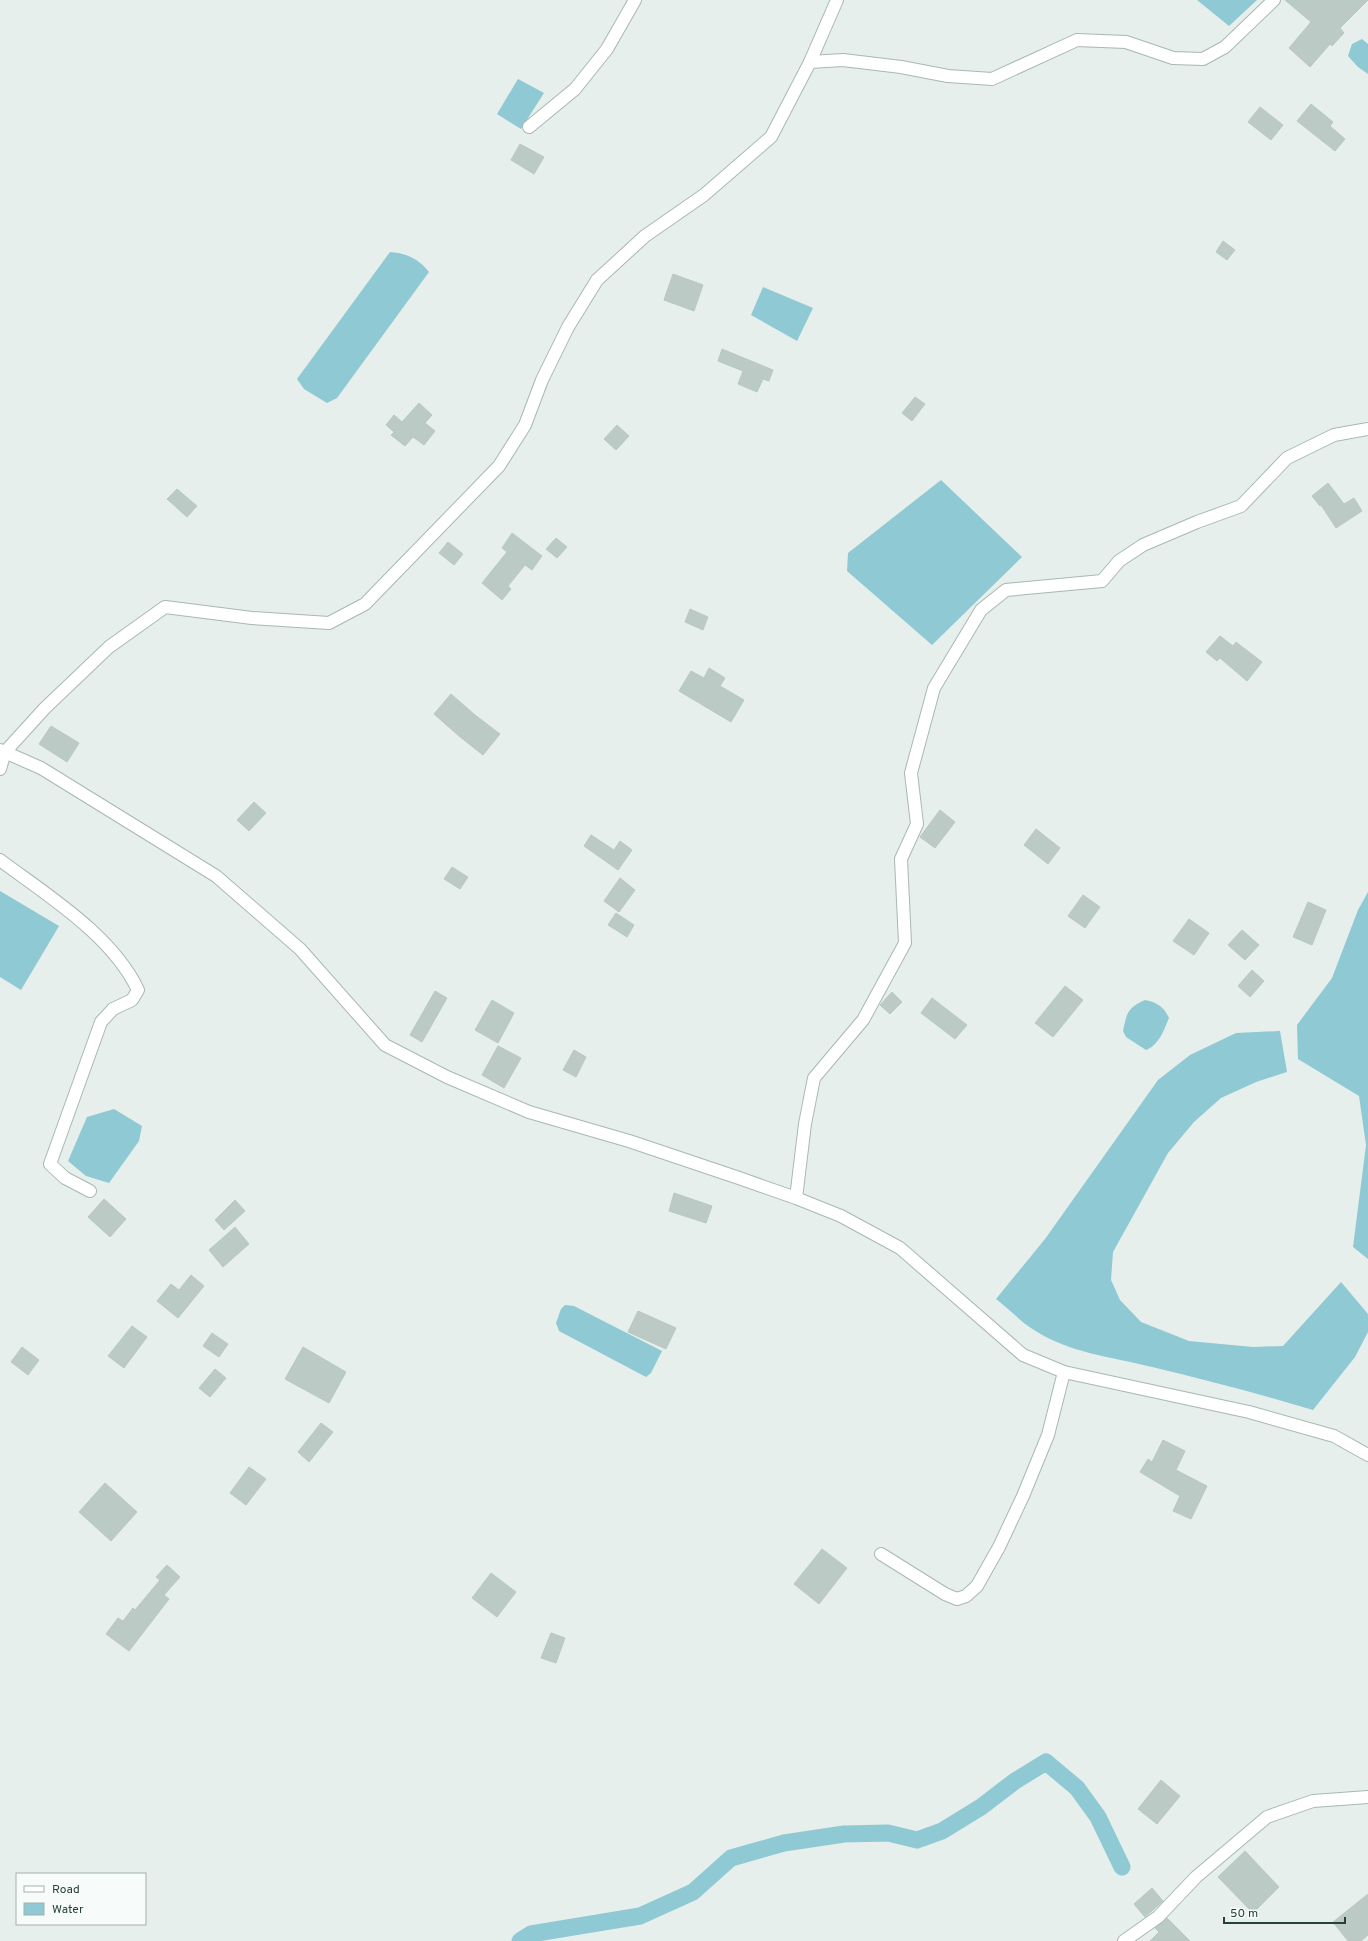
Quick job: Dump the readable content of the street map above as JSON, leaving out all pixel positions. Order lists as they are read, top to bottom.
{
  "legend": ["Road", "Water"],
  "scale_bar": "50 m"
}
